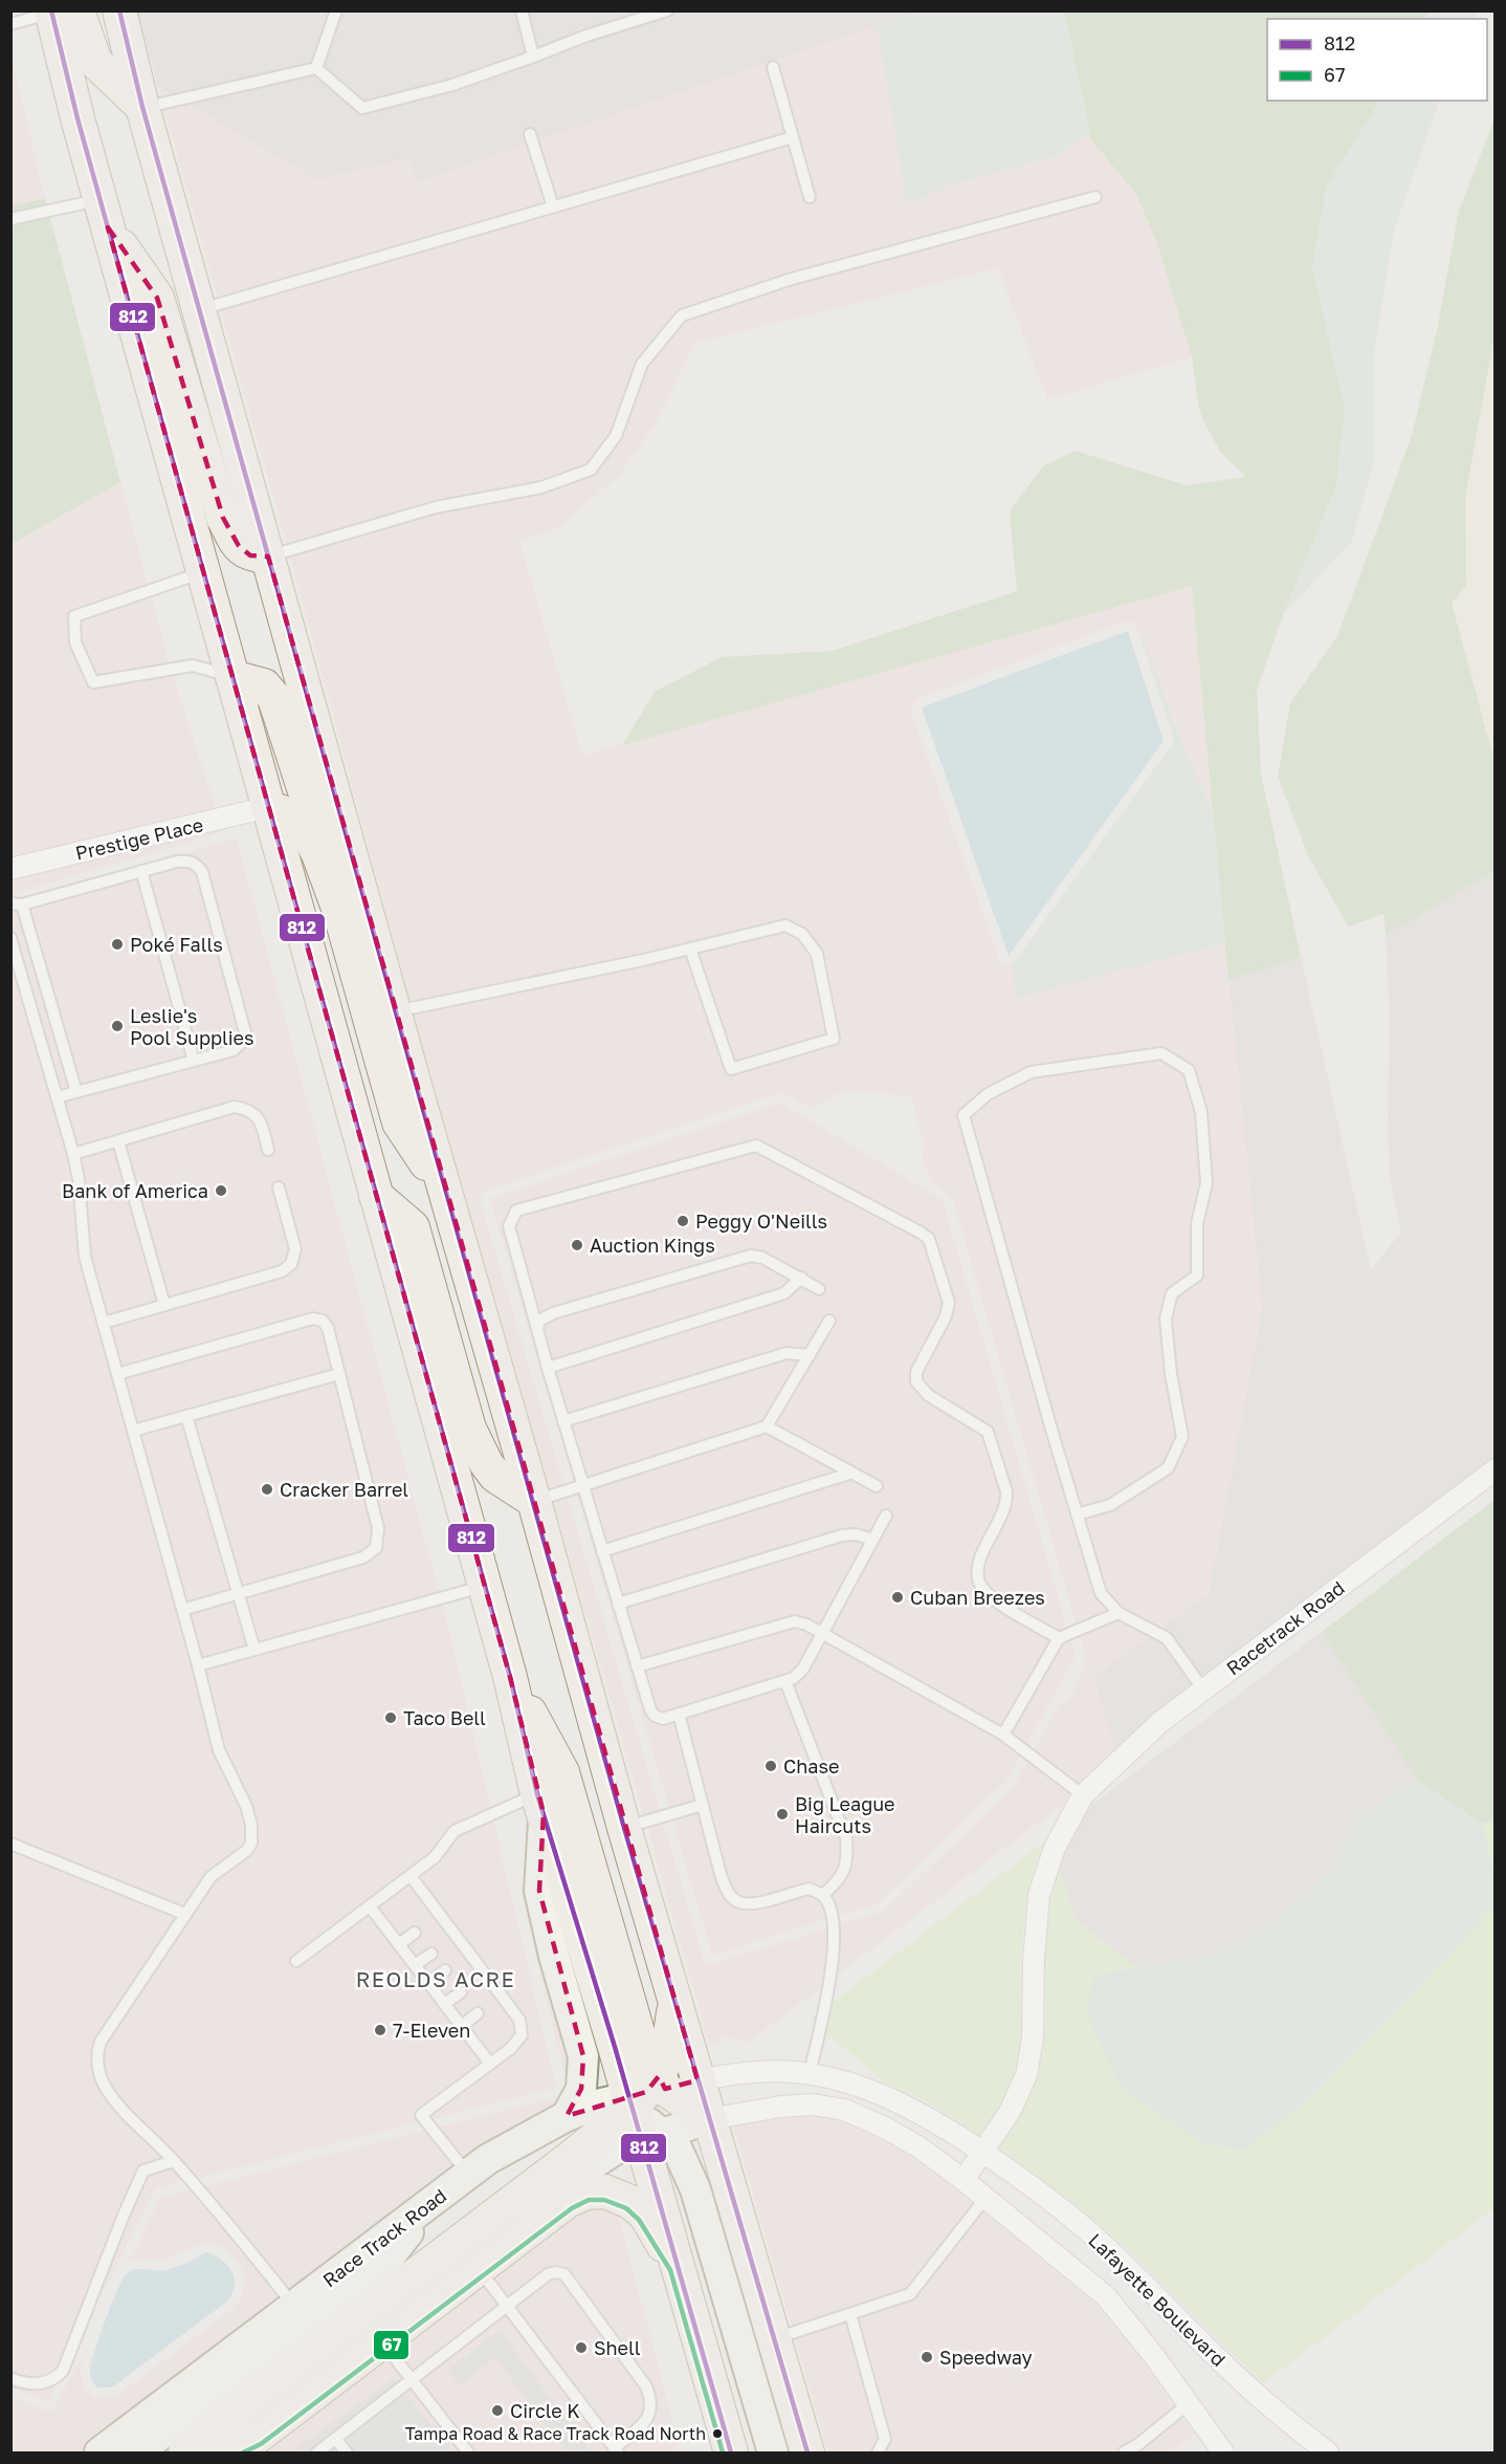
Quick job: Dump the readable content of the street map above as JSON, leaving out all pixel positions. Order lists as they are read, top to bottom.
{
  "streets": {
    "main road": ["Race Track Road"],
    "street": ["Prestige Place", "Racetrack Road", "Lafayette Boulevard"]
  },
  "crossings": [
    ["Race Track Road", "Lafayette Boulevard"]
  ],
  "districts": ["REOLDS ACRE"],
  "places": [
    "Poké Falls",
    "Leslie's Pool Supplies",
    "Bank of America",
    "Peggy O'Neills",
    "Auction Kings",
    "Cracker Barrel",
    "Cuban Breezes",
    "Taco Bell",
    "Chase",
    "Big League Haircuts",
    "7-Eleven",
    "Shell",
    "Speedway",
    "Circle K",
    "Tampa Road & Race Track Road North"
  ],
  "lines": ["transit line 812", "transit line 67"],
  "legend": ["812", "67"]
}
